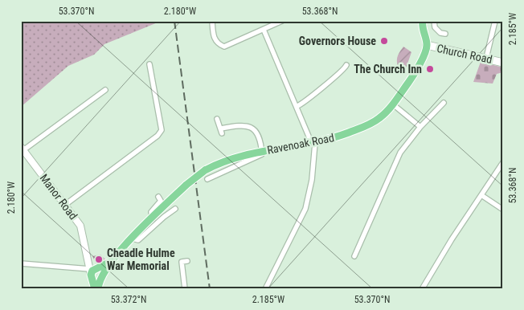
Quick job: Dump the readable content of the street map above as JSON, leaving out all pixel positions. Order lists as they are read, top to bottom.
{
  "streets": {
    "main road": ["Church Road", "Ravenoak Road"],
    "street": ["Manor Road"]
  },
  "crossings": [
    ["Church Road", "Ravenoak Road"],
    ["Ravenoak Road", "Manor Road"]
  ],
  "places": ["Governors House", "The Church Inn", "Cheadle Hulme War Memorial"],
  "coordinates": [
    "53.370°N",
    "2.180°W",
    "53.368°N",
    "2.185°W",
    "53.372°N"
  ]
}
